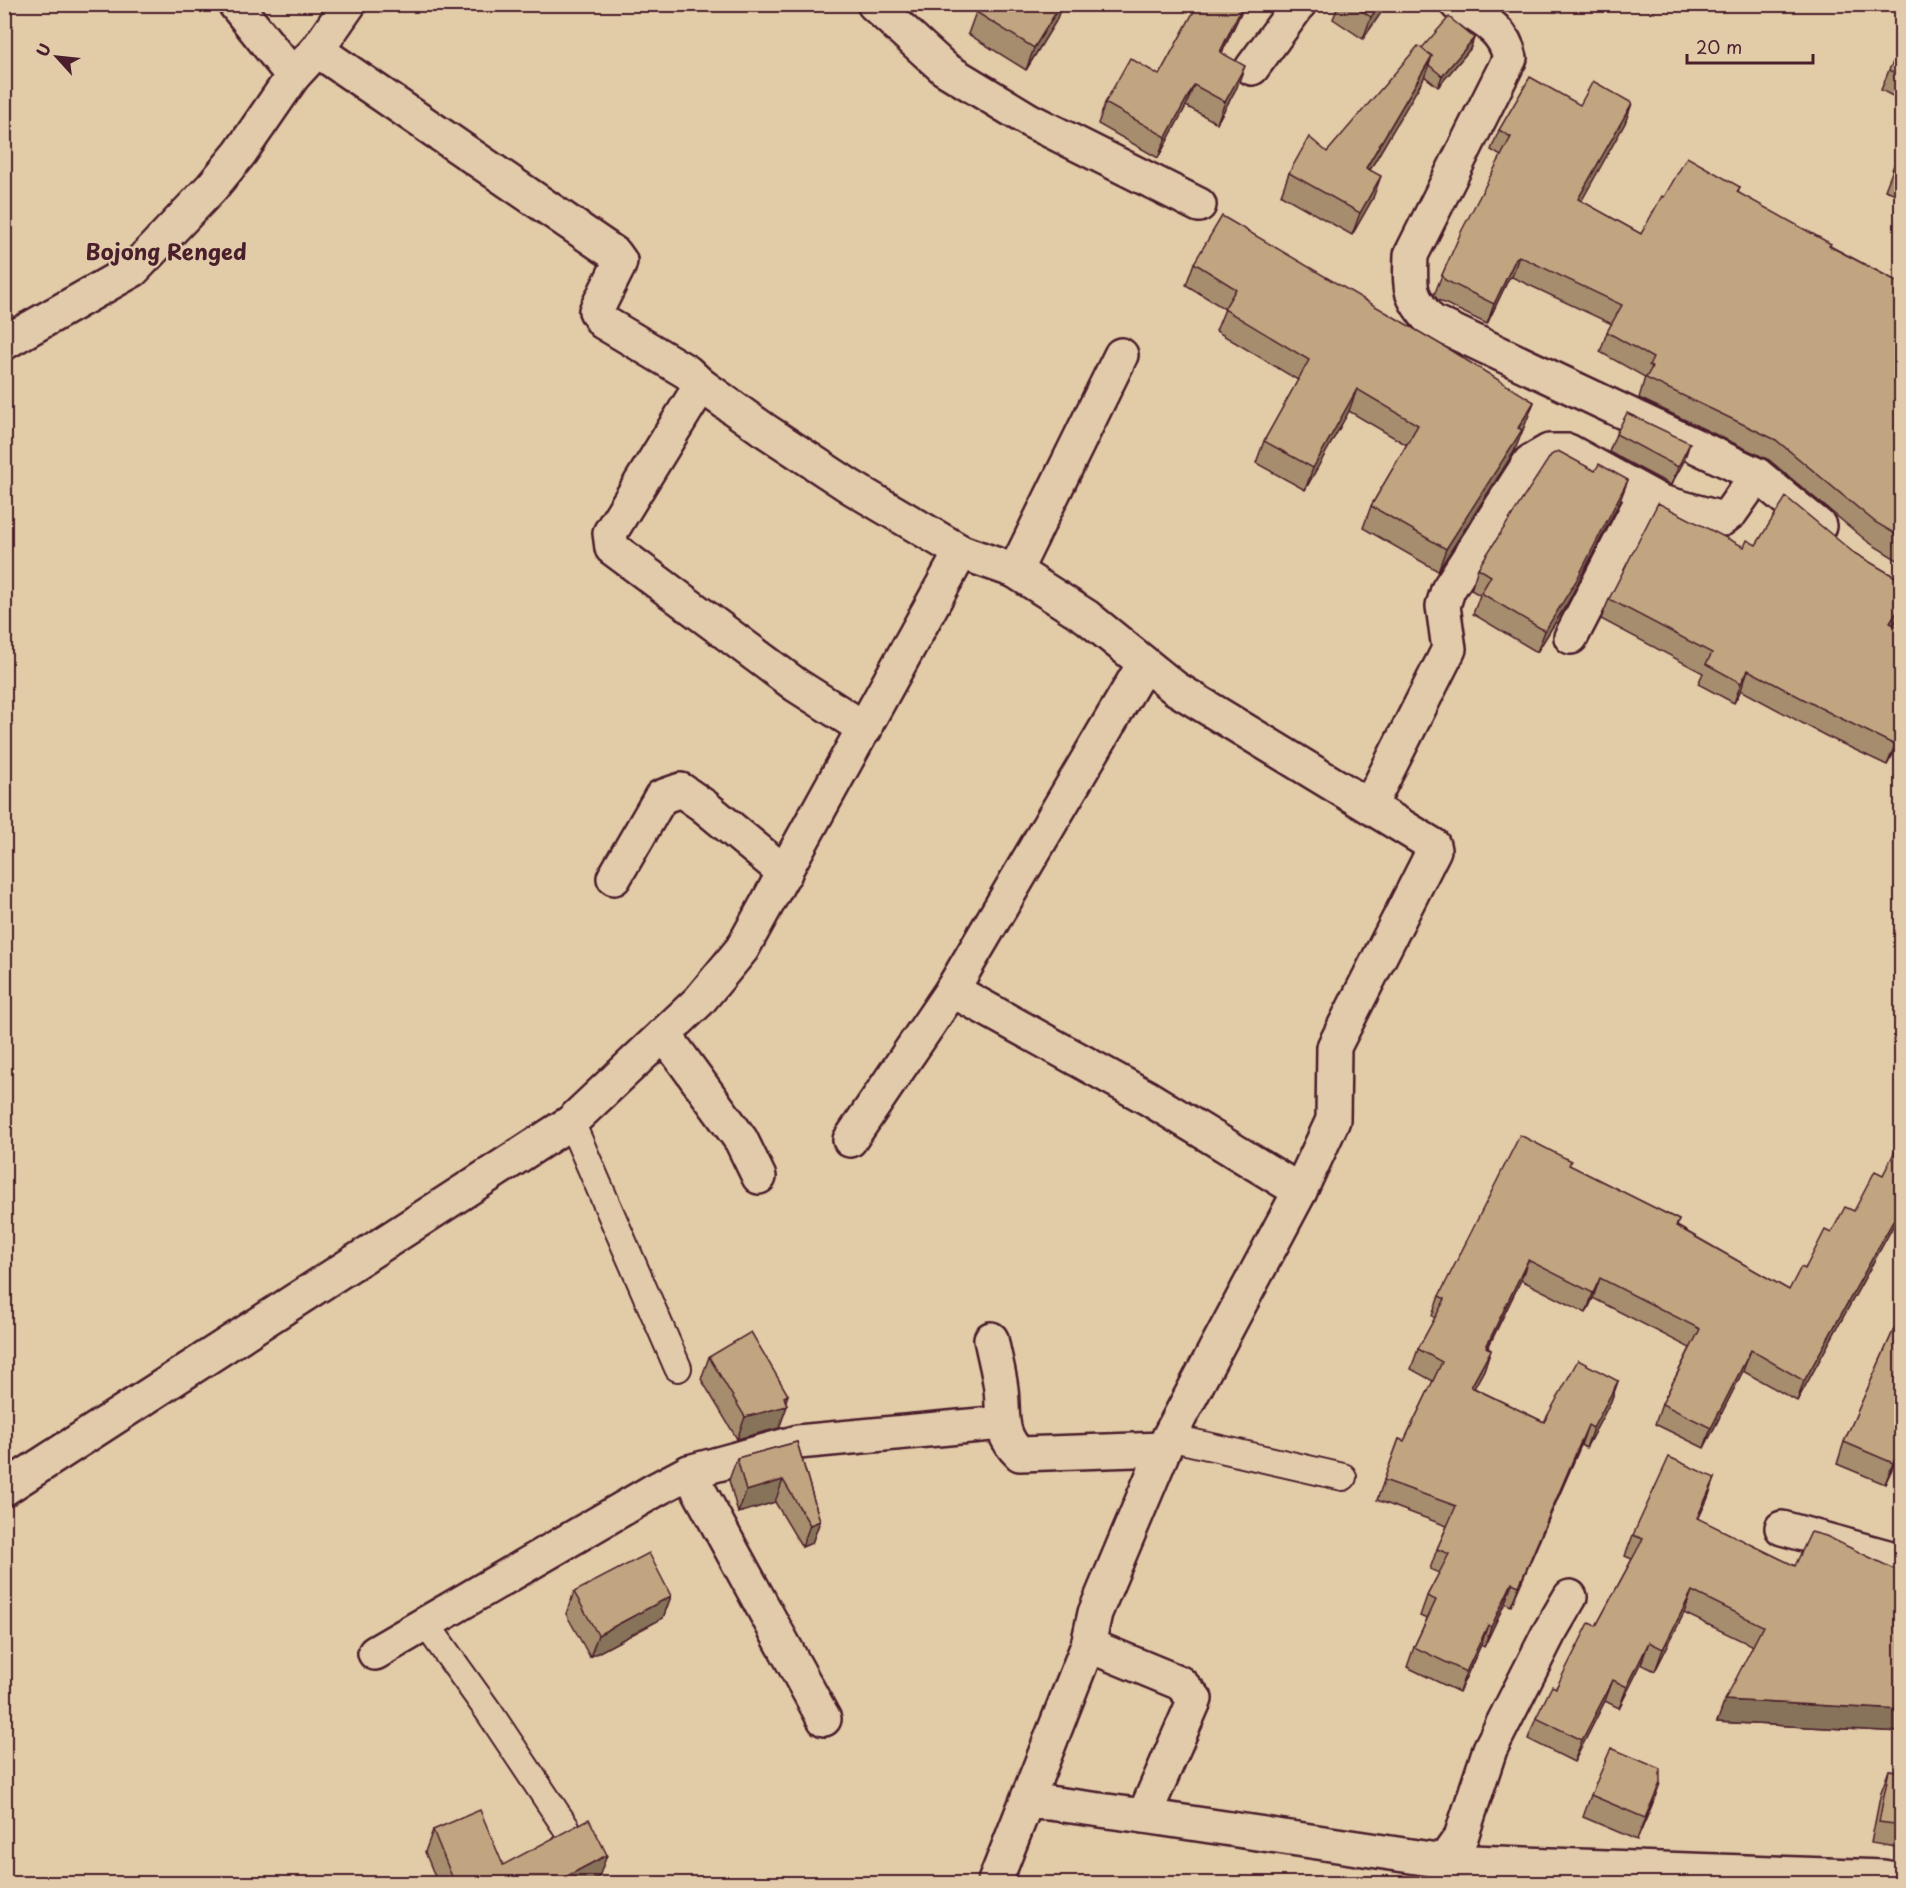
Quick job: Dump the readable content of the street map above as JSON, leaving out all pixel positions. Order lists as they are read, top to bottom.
{
  "districts": ["Bojong Renged"],
  "scale_bar": "20 m",
  "north": "top left"
}
